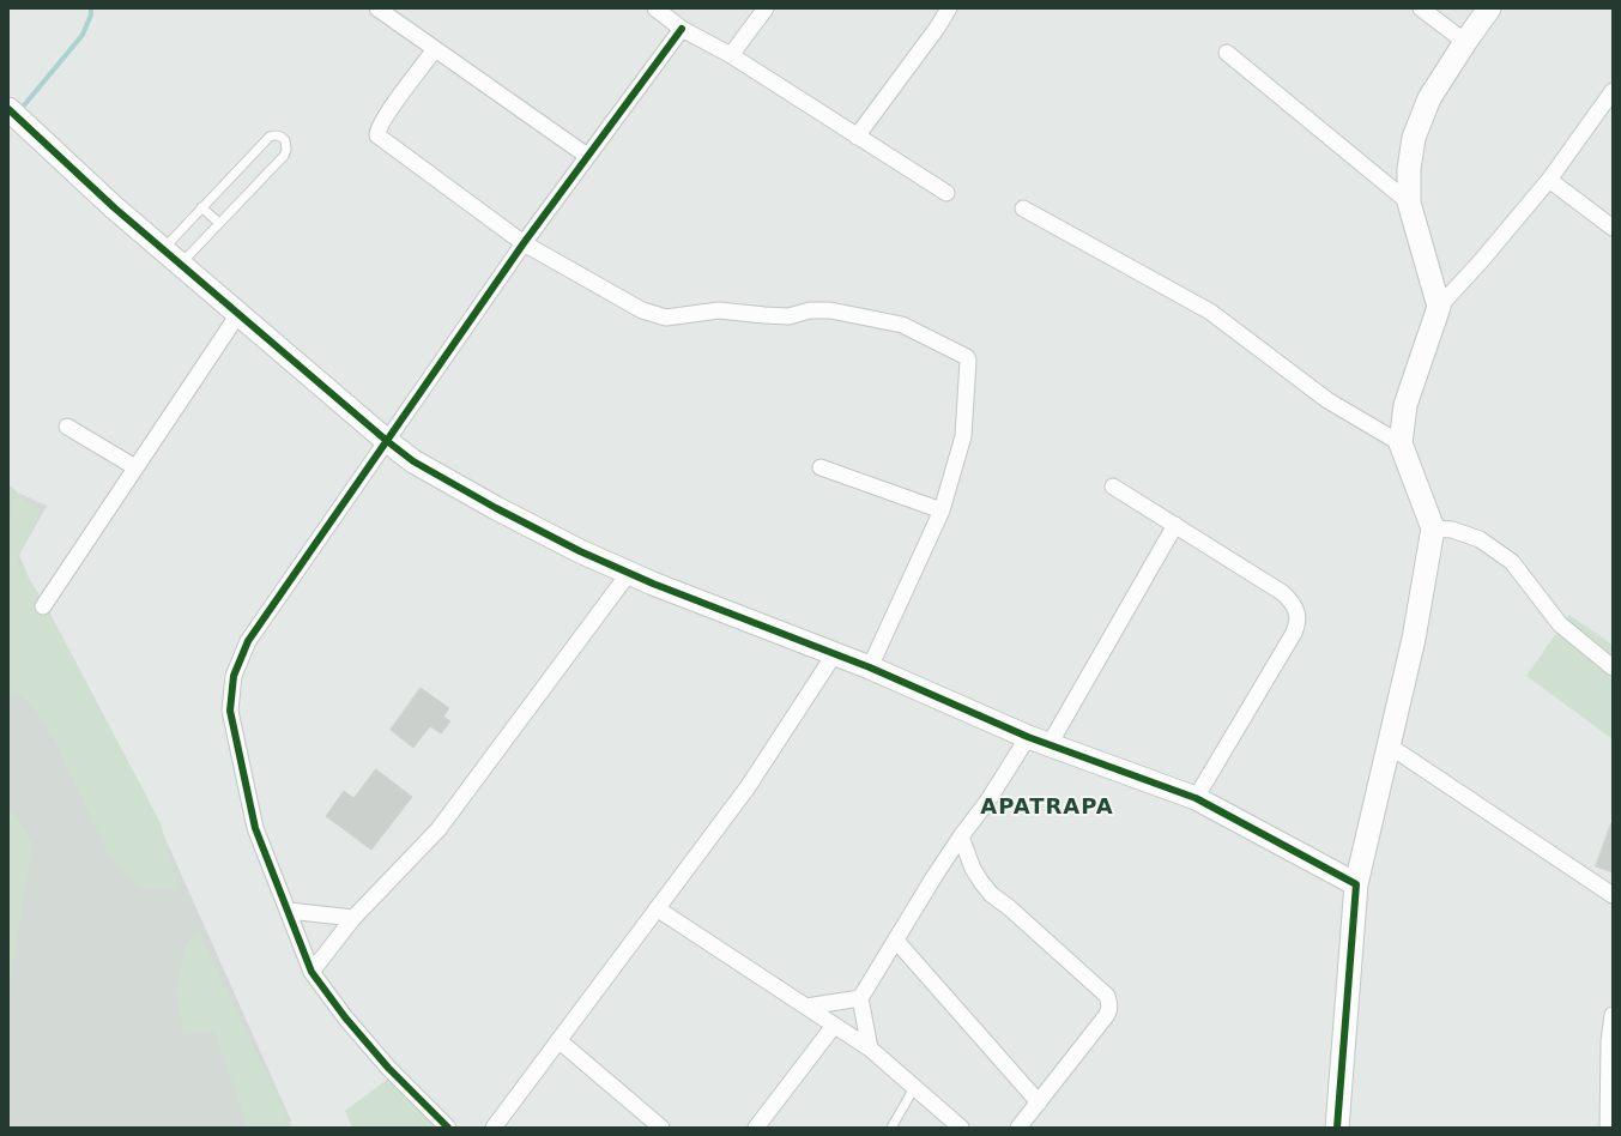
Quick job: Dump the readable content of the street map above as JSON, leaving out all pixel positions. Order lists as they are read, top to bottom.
{
  "districts": ["APATRAPA"]
}
